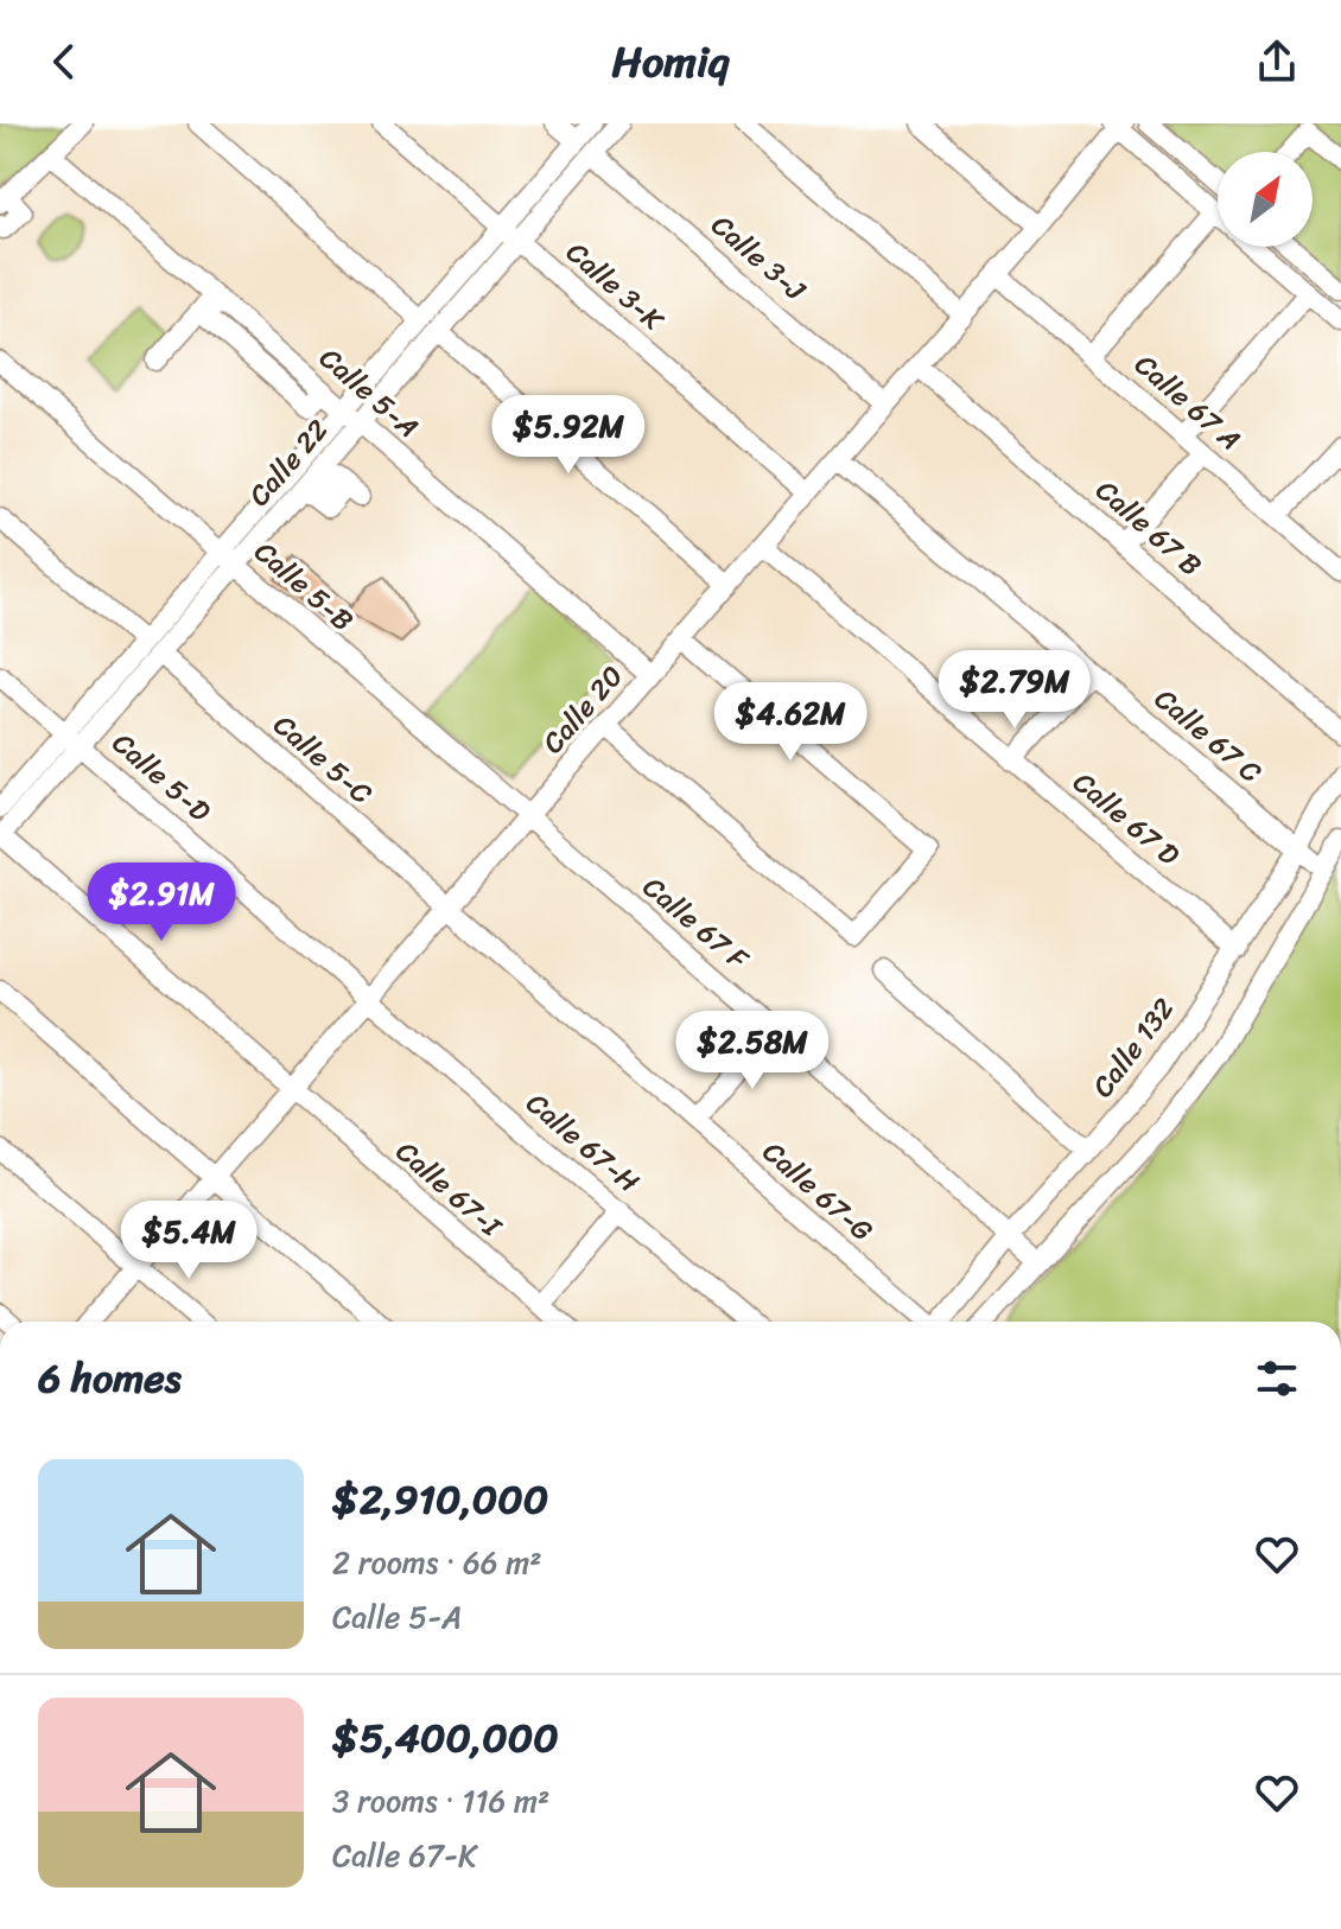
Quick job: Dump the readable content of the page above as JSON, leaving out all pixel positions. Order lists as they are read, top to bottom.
{
  "streets": {
    "street": [
      "Calle 3-J",
      "Calle 3-K",
      "Calle 5-A",
      "Calle 67 A",
      "Calle 22",
      "Calle 67 B",
      "Calle 5-B",
      "Calle 20",
      "Calle 67 C",
      "Calle 5-C",
      "Calle 5-D",
      "Calle 67 D",
      "Calle 67 F",
      "Calle 132",
      "Calle 67-H",
      "Calle 67-I",
      "Calle 67-G"
    ]
  },
  "crossings": [
    ["Calle 3-J", "Calle 22"],
    ["Calle 3-J", "Calle 20"],
    ["Calle 3-K", "Calle 22"],
    ["Calle 3-K", "Calle 20"],
    ["Calle 5-A", "Calle 22"],
    ["Calle 5-A", "Calle 20"],
    ["Calle 67 A", "Calle 20"],
    ["Calle 22", "Calle 5-B"],
    ["Calle 22", "Calle 5-C"],
    ["Calle 22", "Calle 5-D"],
    ["Calle 67 B", "Calle 20"],
    ["Calle 5-B", "Calle 20"],
    ["Calle 5-B", "Calle 67 F"],
    ["Calle 20", "Calle 67 C"],
    ["Calle 20", "Calle 5-C"],
    ["Calle 20", "Calle 5-D"],
    ["Calle 20", "Calle 67 D"],
    ["Calle 20", "Calle 67 F"],
    ["Calle 20", "Calle 67-H"],
    ["Calle 20", "Calle 67-I"],
    ["Calle 20", "Calle 67-G"],
    ["Calle 67 C", "Calle 132"],
    ["Calle 5-C", "Calle 67-G"],
    ["Calle 5-D", "Calle 67-H"],
    ["Calle 67 D", "Calle 132"],
    ["Calle 67 F", "Calle 132"]
  ],
  "north": "top right",
  "page": {
    "header": "Homiq",
    "price": [
      "$5.92M",
      "$2.79M",
      "$4.62M",
      "$2.91M",
      "$2.58M",
      "$5.4M"
    ],
    "heading": "6 homes",
    "list": [
      {
        "name": "$2,910,000",
        "note": "2 rooms · 66 m² · Calle 5-A"
      },
      {
        "name": "$5,400,000",
        "note": "3 rooms · 116 m² · Calle 67-K"
      }
    ]
  }
}
